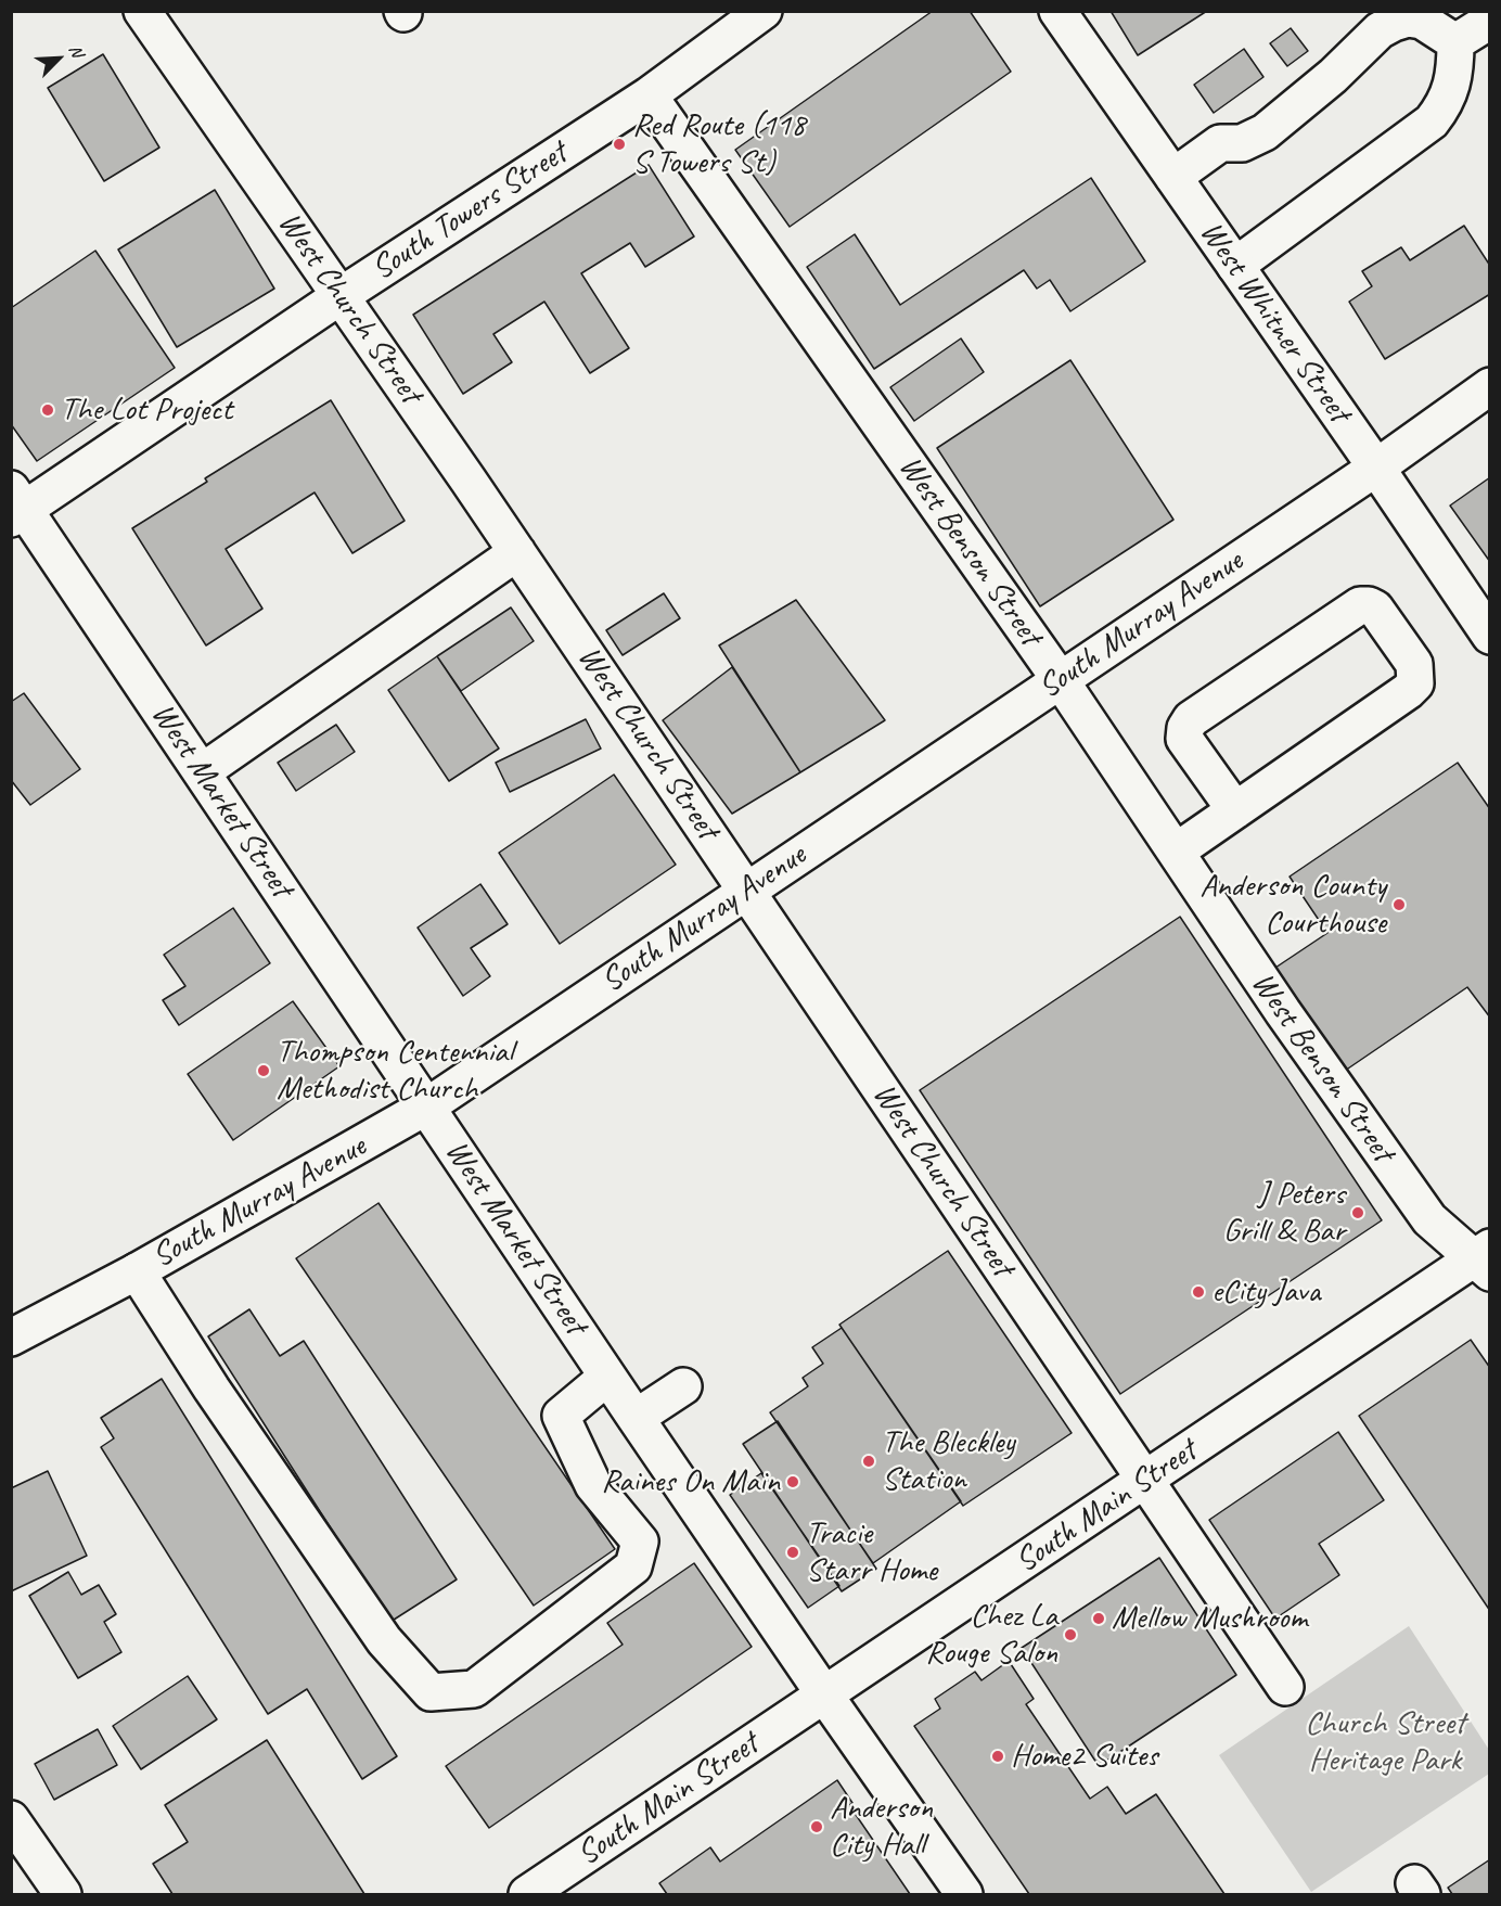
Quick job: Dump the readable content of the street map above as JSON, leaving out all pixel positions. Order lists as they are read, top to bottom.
{
  "streets": {
    "street": [
      "South Towers Street",
      "West Church Street",
      "West Whitner Street",
      "West Benson Street",
      "South Murray Avenue",
      "West Market Street",
      "South Main Street"
    ]
  },
  "crossings": [
    ["South Towers Street", "West Church Street"],
    ["South Towers Street", "West Benson Street"],
    ["South Towers Street", "West Market Street"],
    ["West Church Street", "South Murray Avenue"],
    ["West Church Street", "South Main Street"],
    ["West Whitner Street", "South Murray Avenue"],
    ["West Benson Street", "South Murray Avenue"],
    ["West Benson Street", "South Main Street"],
    ["South Murray Avenue", "West Market Street"],
    ["West Market Street", "South Main Street"]
  ],
  "parks": ["Church Street Heritage Park"],
  "places": [
    "Red Route (118 S Towers St)",
    "The Lot Project",
    "Anderson County Courthouse",
    "Thompson Centennial Methodist Church",
    "J Peters Grill & Bar",
    "eCity Java",
    "The Bleckley Station",
    "Raines On Main",
    "Tracie Starr Home",
    "Mellow Mushroom",
    "Chez La Rouge Salon",
    "Home2 Suites",
    "Anderson City Hall"
  ],
  "north": "top right"
}
